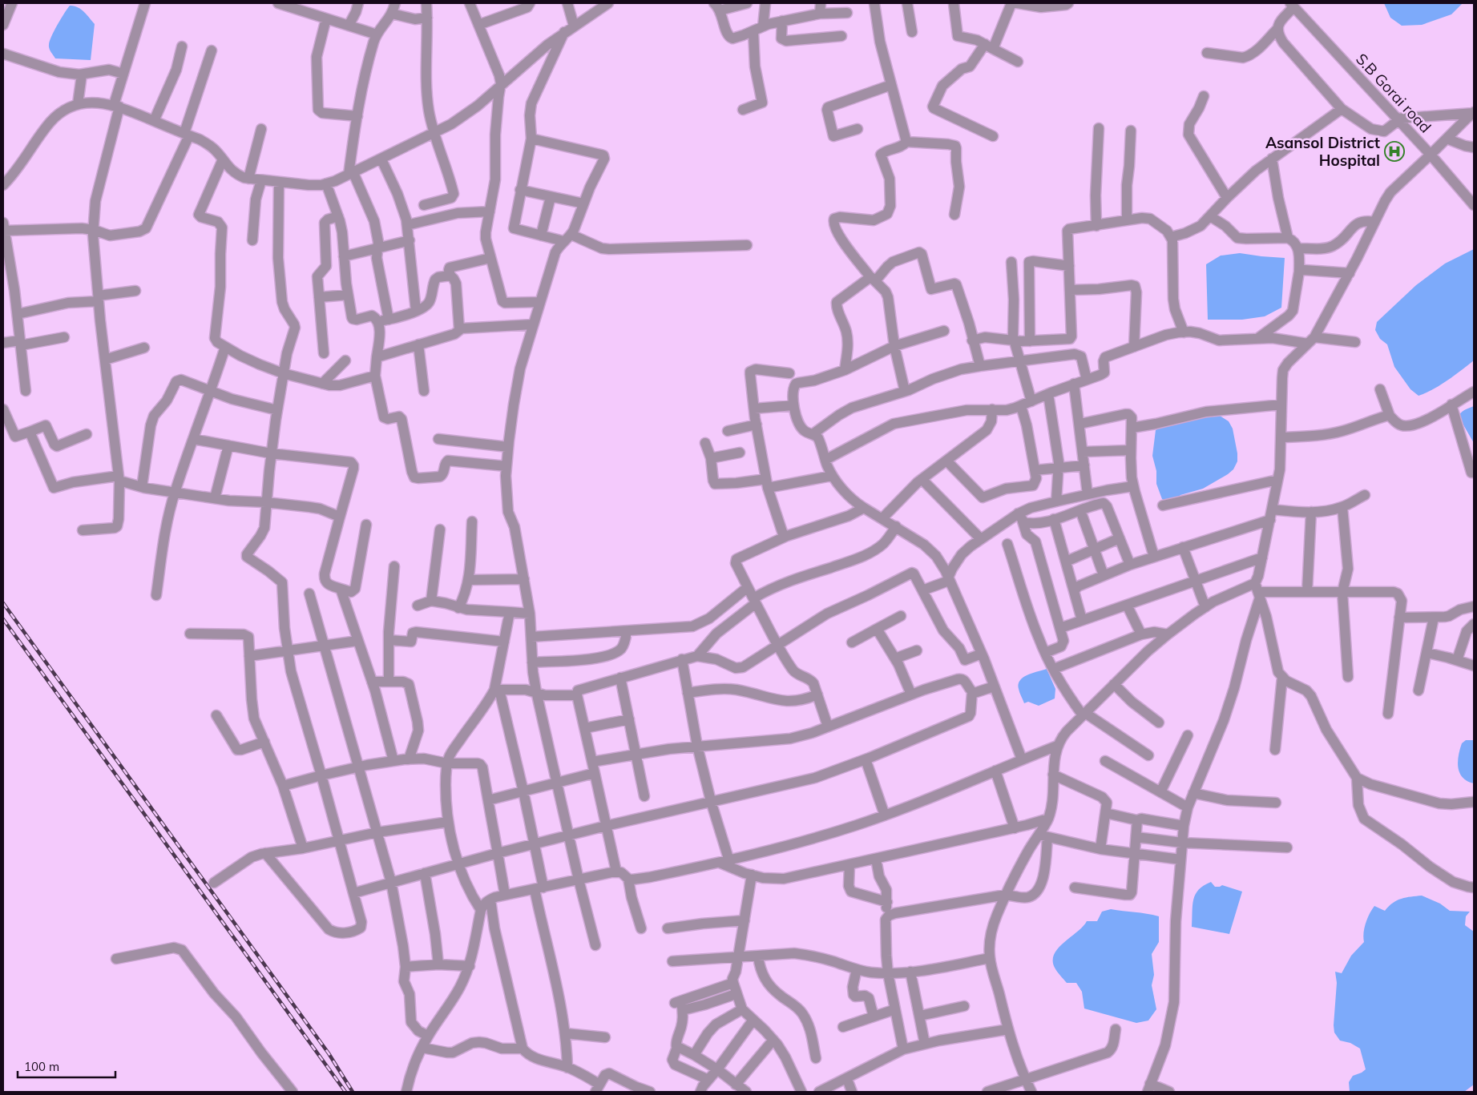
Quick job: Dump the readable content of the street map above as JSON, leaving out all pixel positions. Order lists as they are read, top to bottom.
{
  "streets": {
    "street": ["S.B Gorai road"]
  },
  "places": {
    "hospital": ["Asansol District Hospital"]
  },
  "scale_bar": "100 m"
}
